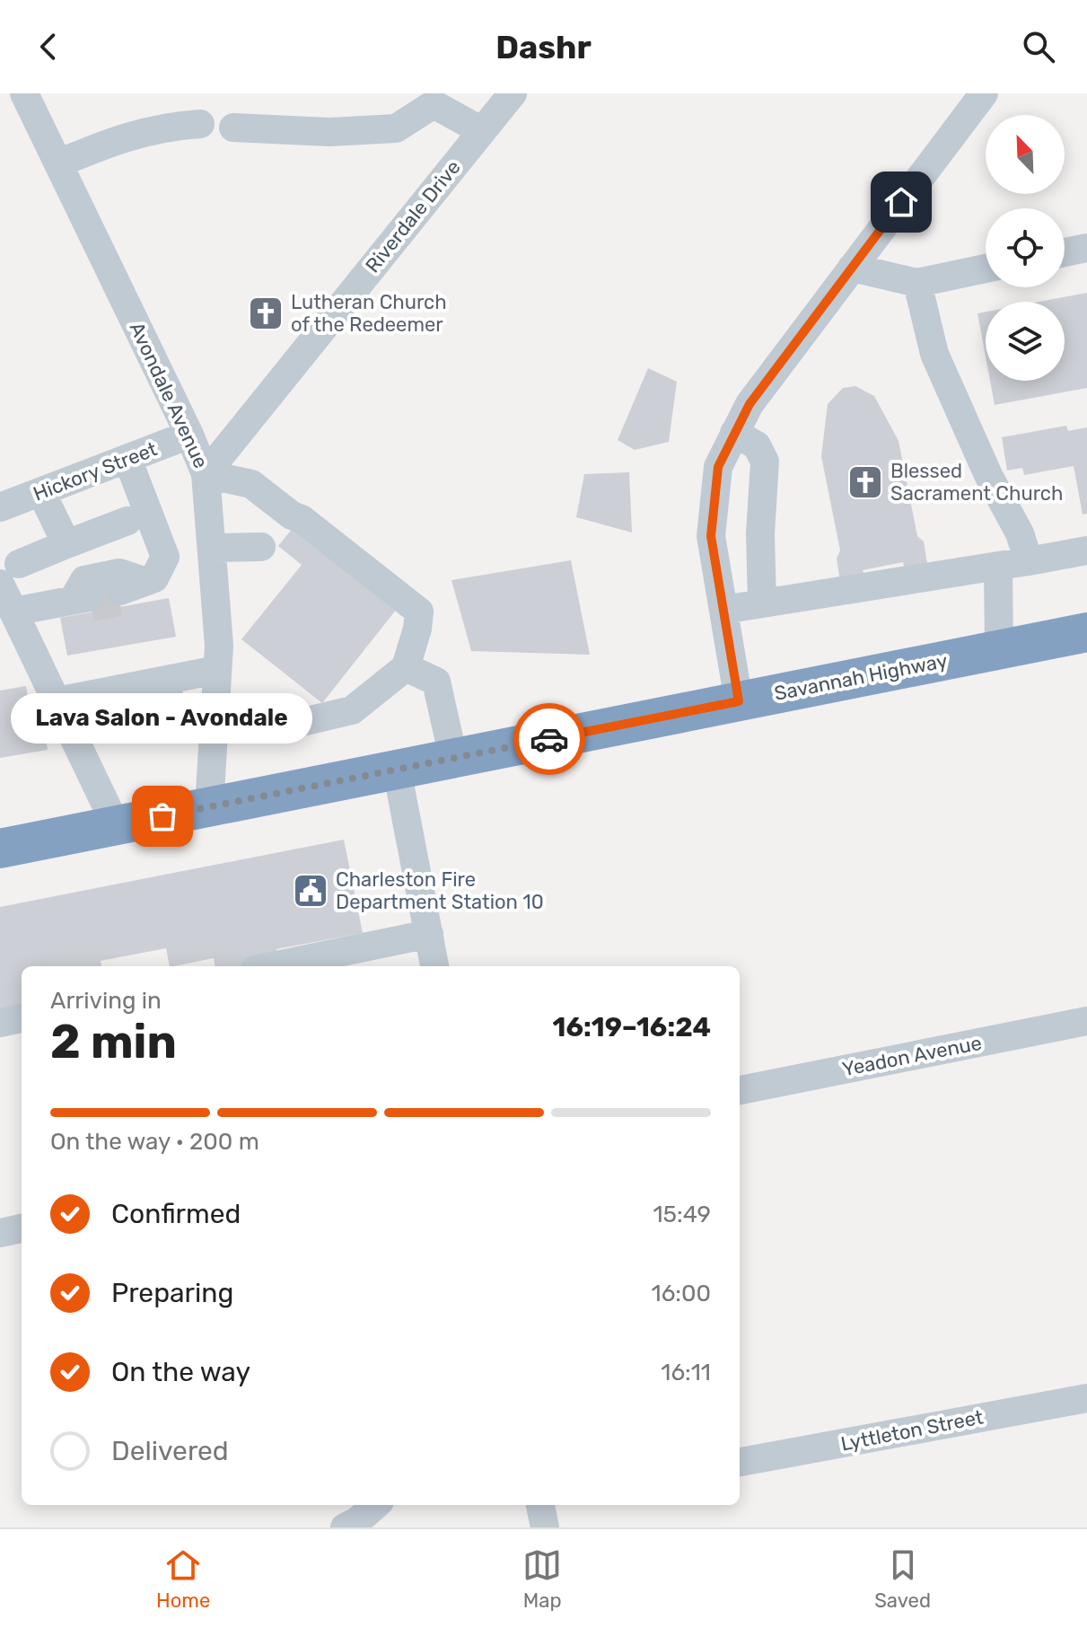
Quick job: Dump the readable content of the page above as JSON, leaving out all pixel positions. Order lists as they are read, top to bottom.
{
  "streets": {
    "highway": ["Savannah Highway"],
    "street": [
      "Riverdale Drive",
      "Avondale Avenue",
      "Hickory Street",
      "Yeadon Avenue",
      "Lyttleton Street"
    ]
  },
  "crossings": [
    ["Riverdale Drive", "Avondale Avenue"],
    ["Avondale Avenue", "Hickory Street"],
    ["Avondale Avenue", "Savannah Highway"]
  ],
  "places": {
    "church": ["Lutheran Church of the Redeemer", "Blessed Sacrament Church"],
    "other": ["Lava Salon - Avondale"],
    "public building": ["Charleston Fire Department Station 10"]
  },
  "north": "top left",
  "page": {
    "header": "Dashr",
    "bubble": "Lava Salon - Avondale",
    "heading": ["2 min", "Arriving in", "16:19–16:24"],
    "bar": "On the way · 200 m",
    "list": [
      ["Confirmed", "15:49"],
      ["Preparing", "16:00"],
      ["On the way", "16:11"],
      "Delivered"
    ],
    "tabs": ["Home", "Map", "Saved"]
  }
}
